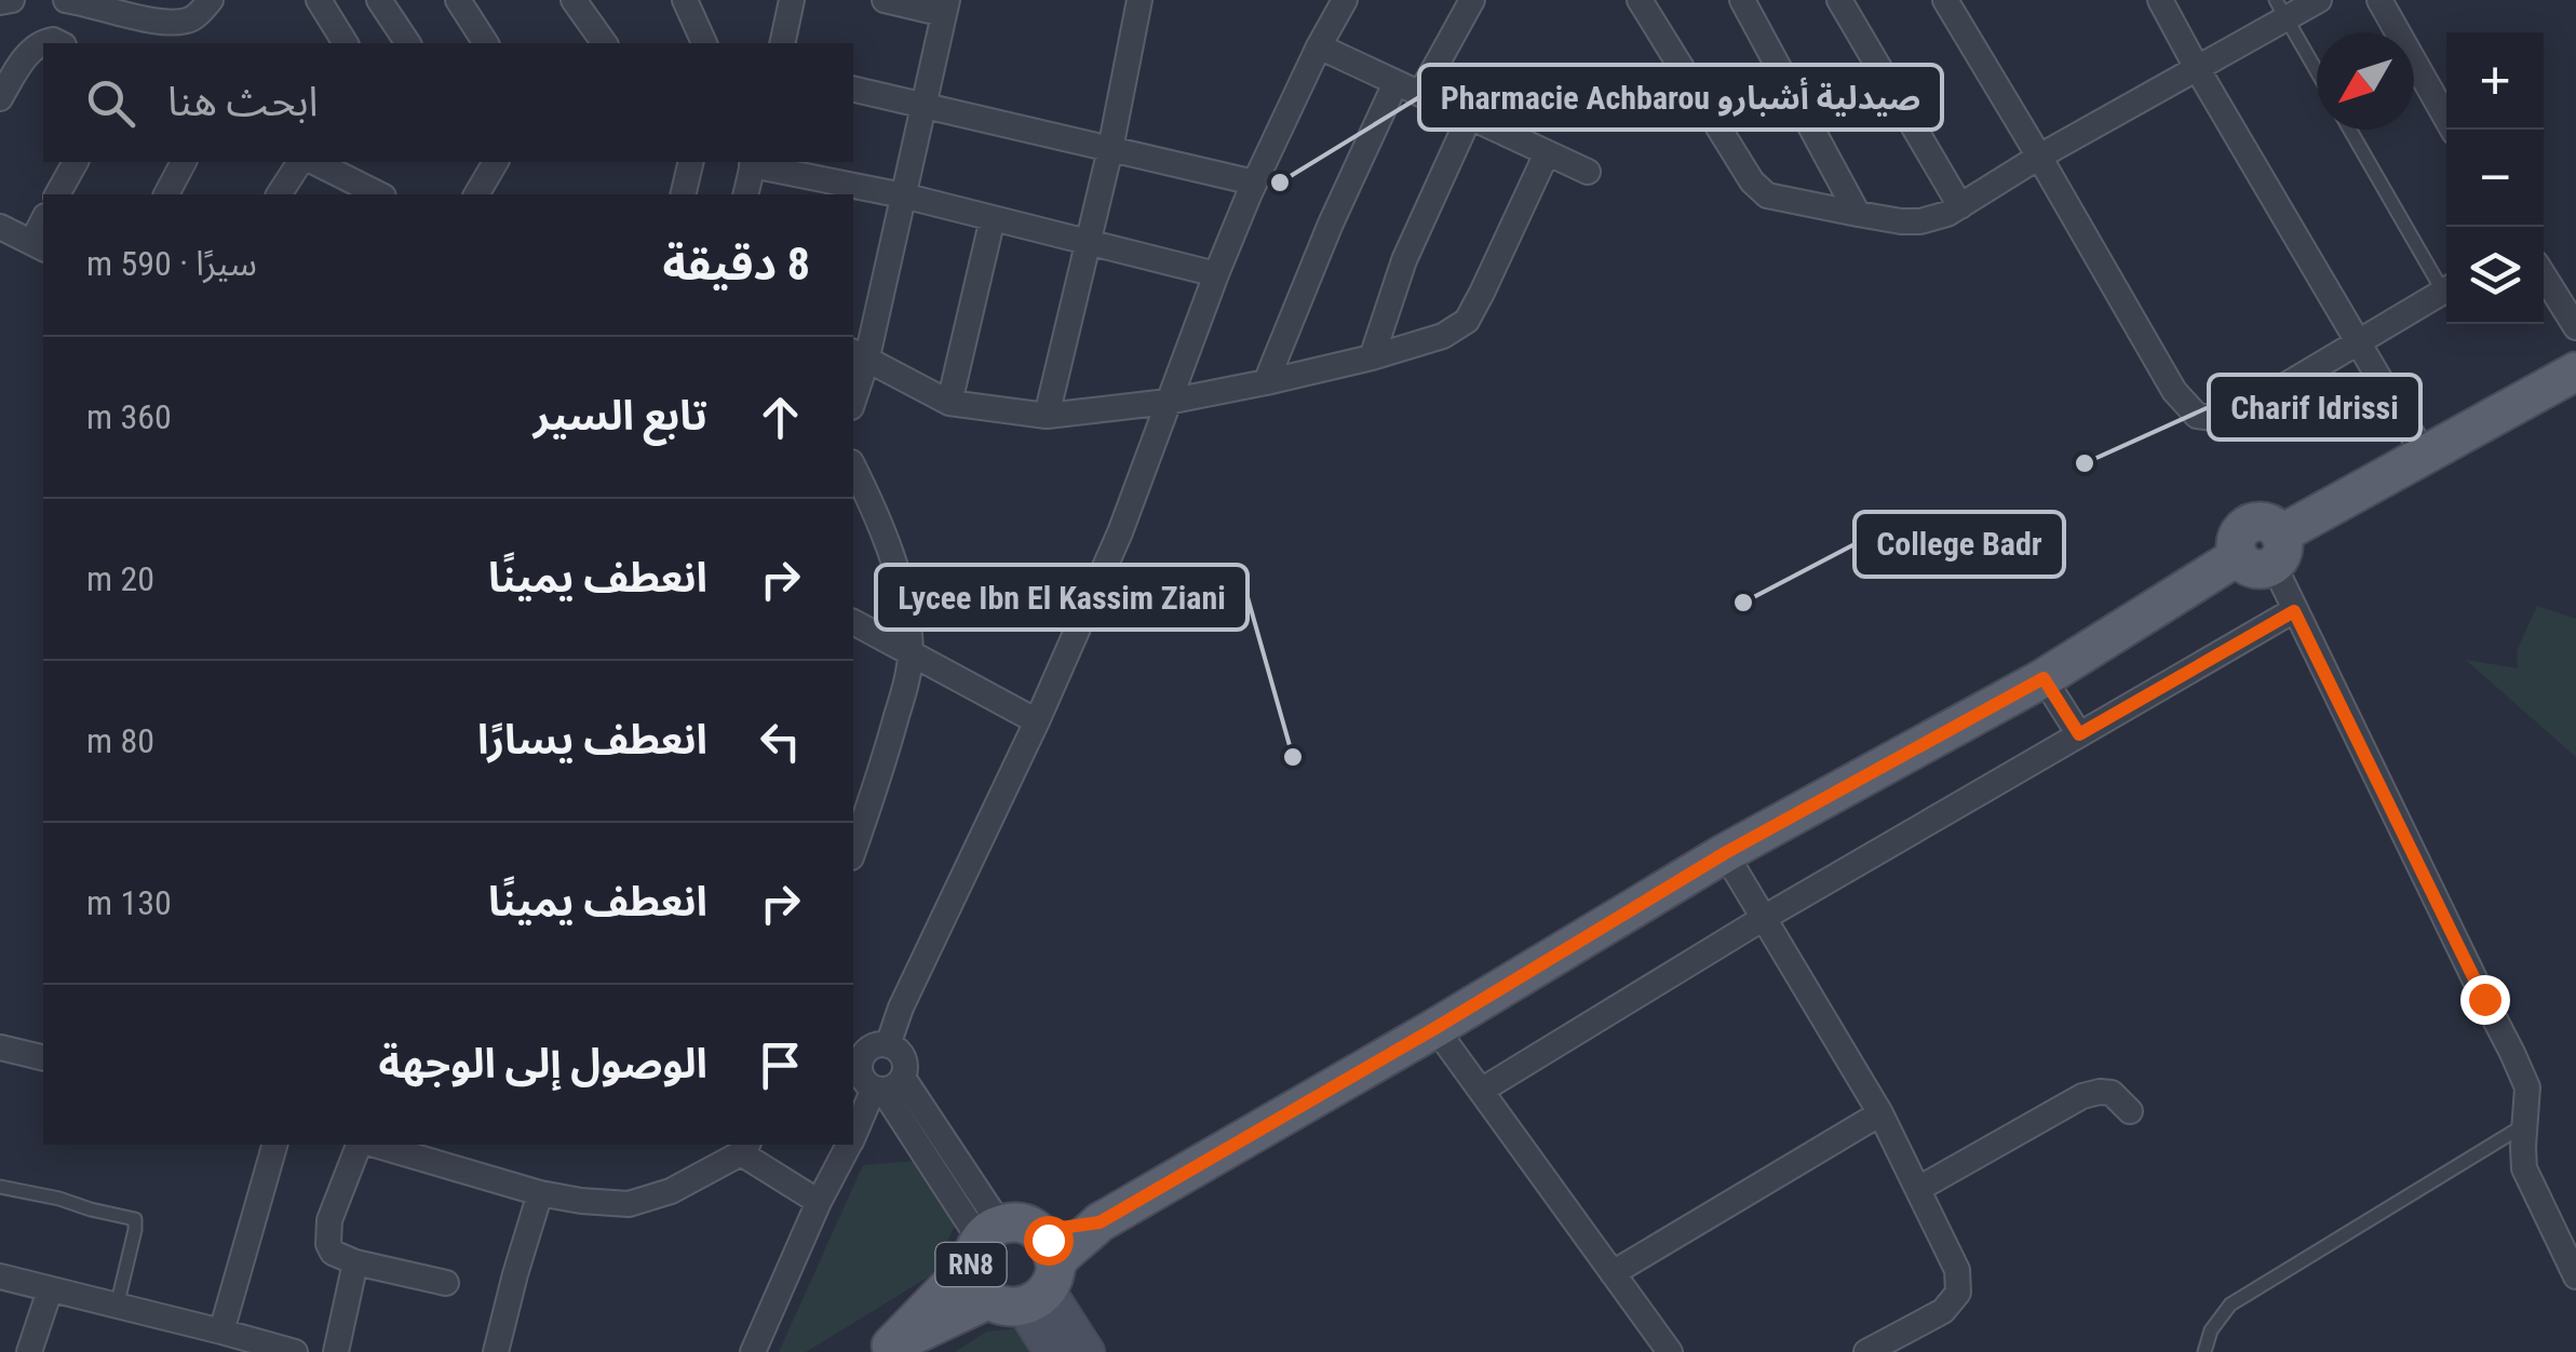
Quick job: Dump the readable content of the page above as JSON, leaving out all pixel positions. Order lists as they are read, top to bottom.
{
  "streets": {
    "main road": ["RN8"]
  },
  "places": [
    "Pharmacie Achbarou صيدلية أشبارو",
    "Charif Idrissi",
    "College Badr",
    "Lycee Ibn El Kassim Ziani"
  ],
  "north": "bottom left",
  "page": {
    "map_buttons": ["+", "−"],
    "search": "ابحث هنا",
    "heading": ["8 دقيقة", "سيرًا · 590 m"],
    "list": [
      ["تابع السير", "360 m"],
      ["انعطف يمينًا", "20 m"],
      ["انعطف يسارًا", "80 m"],
      ["انعطف يمينًا", "130 m"],
      "الوصول إلى الوجهة"
    ]
  }
}
